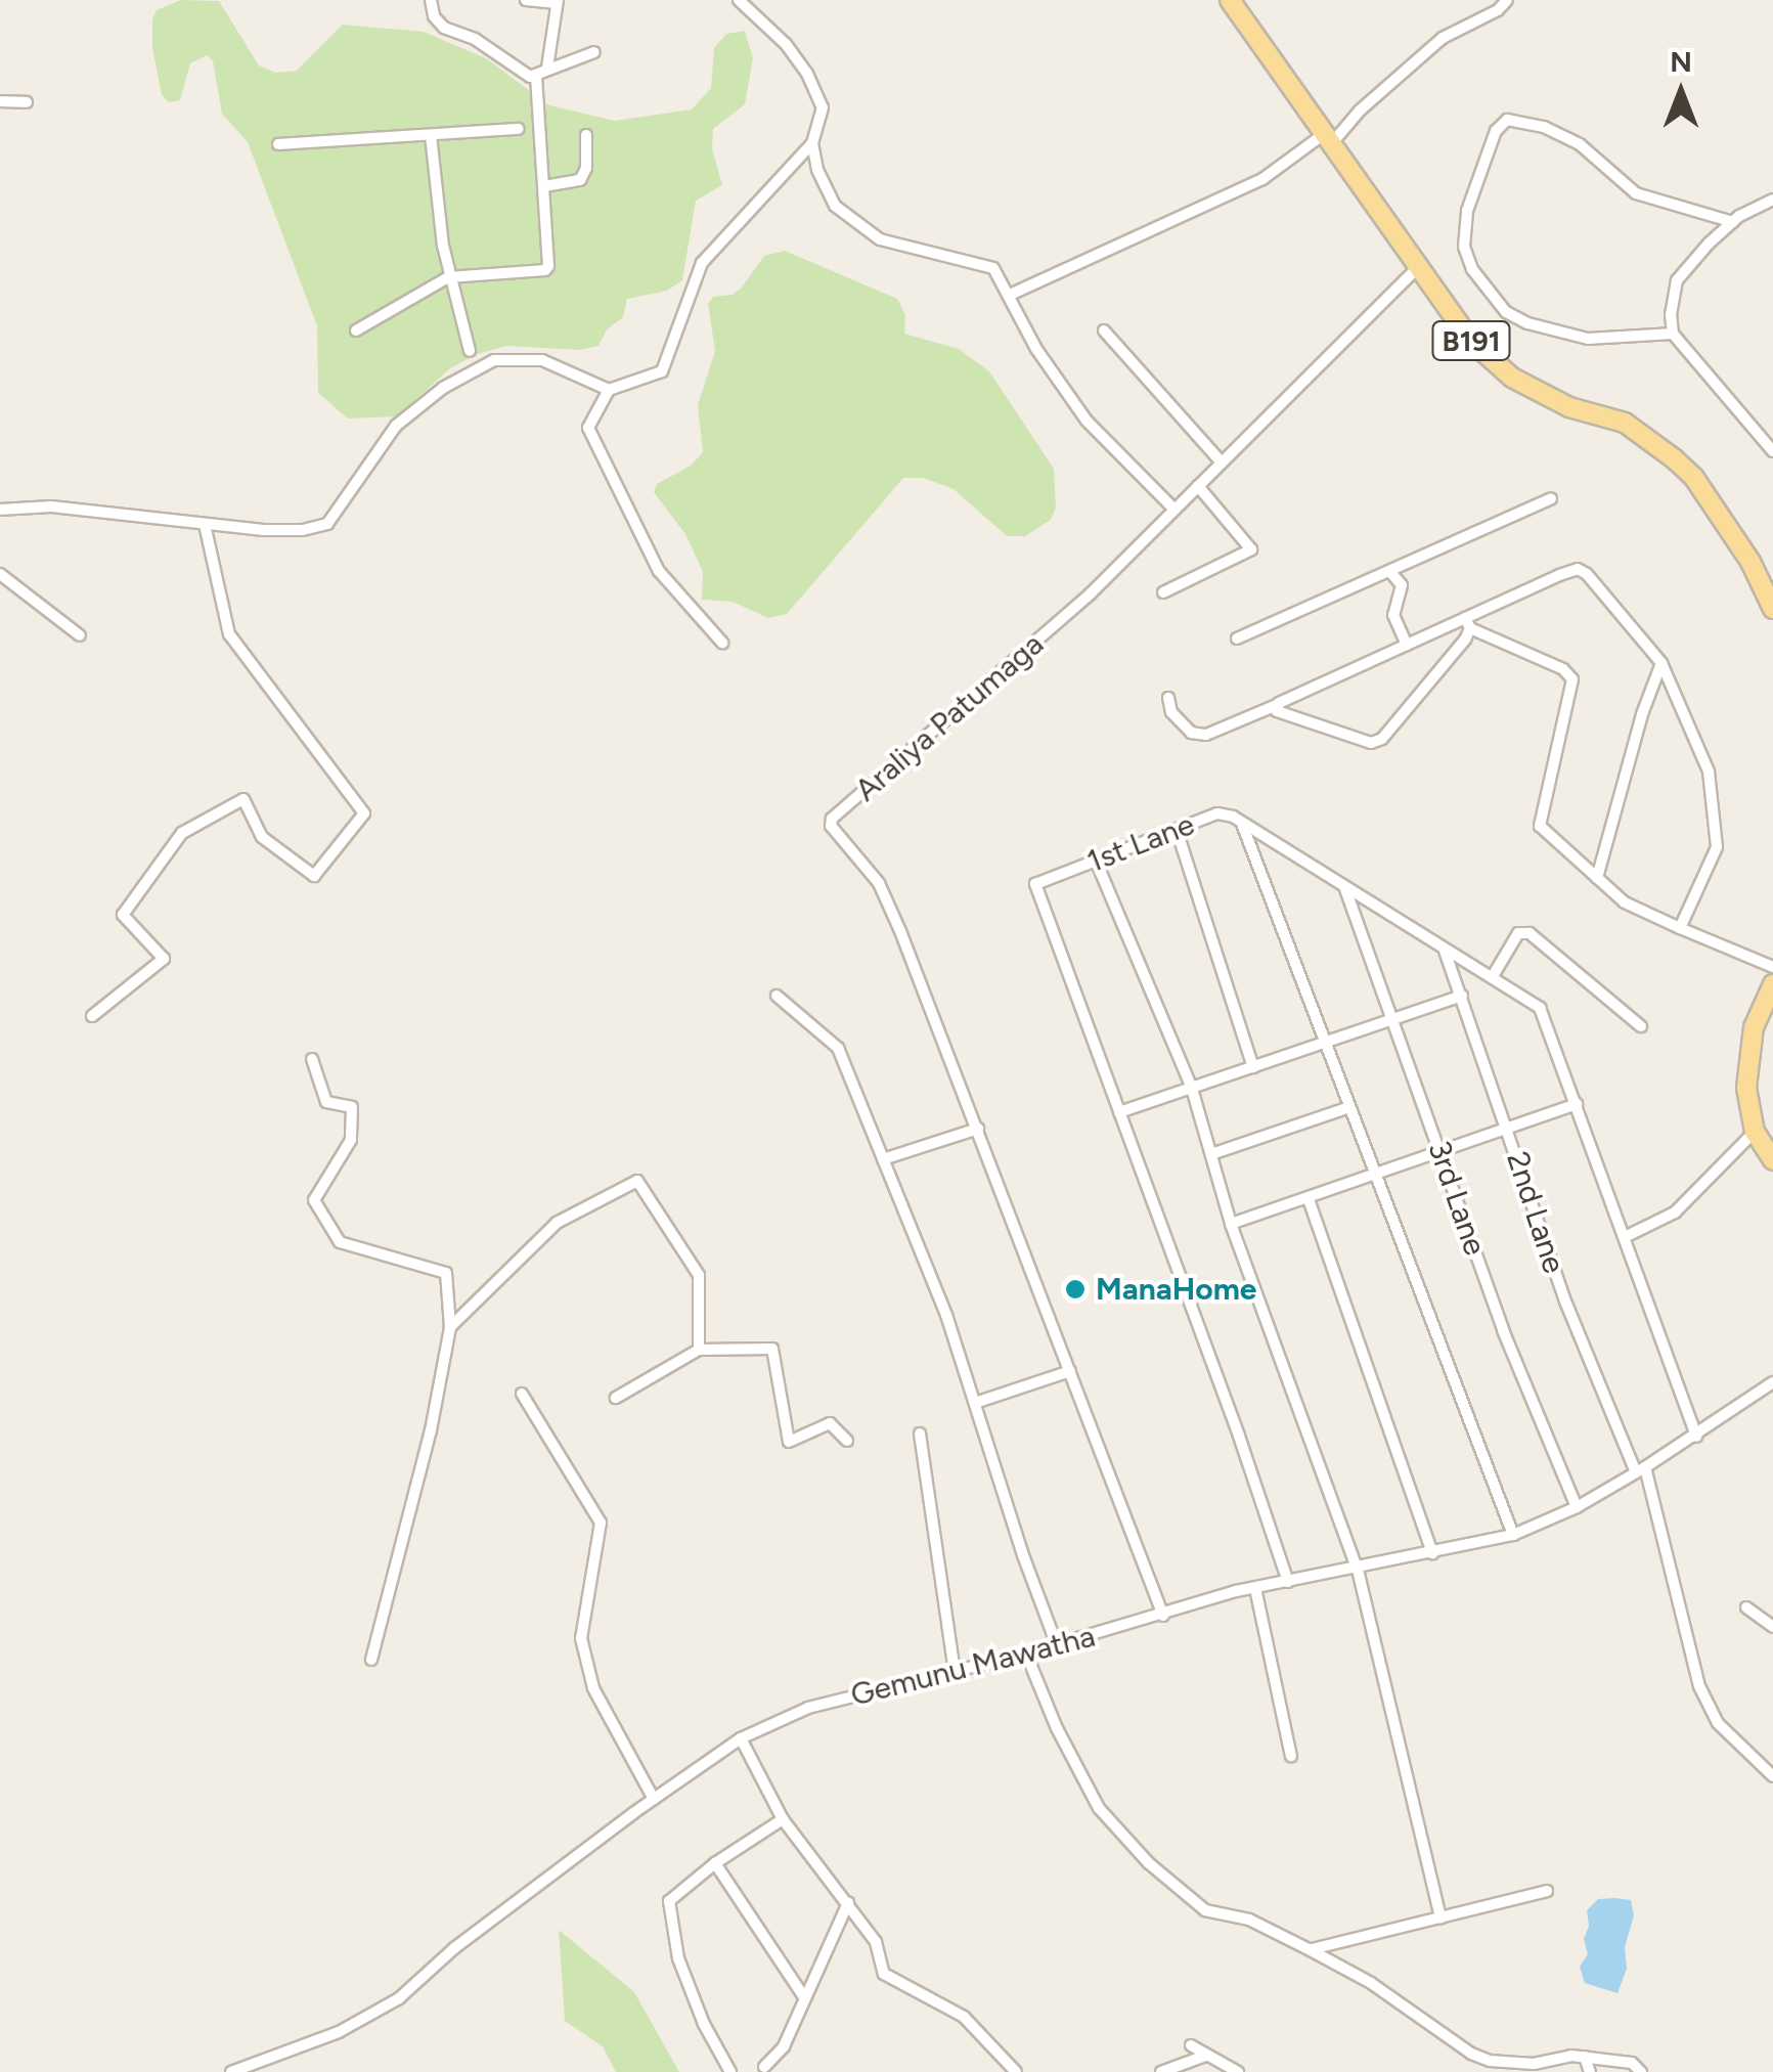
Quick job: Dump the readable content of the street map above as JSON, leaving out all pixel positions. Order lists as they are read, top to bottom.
{
  "streets": {
    "main road": ["B191"],
    "street": [
      "Araliya Patumaga",
      "1st Lane",
      "3rd Lane",
      "2nd Lane",
      "Gemunu Mawatha"
    ]
  },
  "crossings": [
    ["B191", "Araliya Patumaga"],
    ["Araliya Patumaga", "Gemunu Mawatha"],
    ["1st Lane", "3rd Lane"],
    ["1st Lane", "2nd Lane"],
    ["1st Lane", "Gemunu Mawatha"],
    ["3rd Lane", "Gemunu Mawatha"],
    ["2nd Lane", "Gemunu Mawatha"]
  ],
  "places": ["ManaHome"],
  "north": "top"
}
